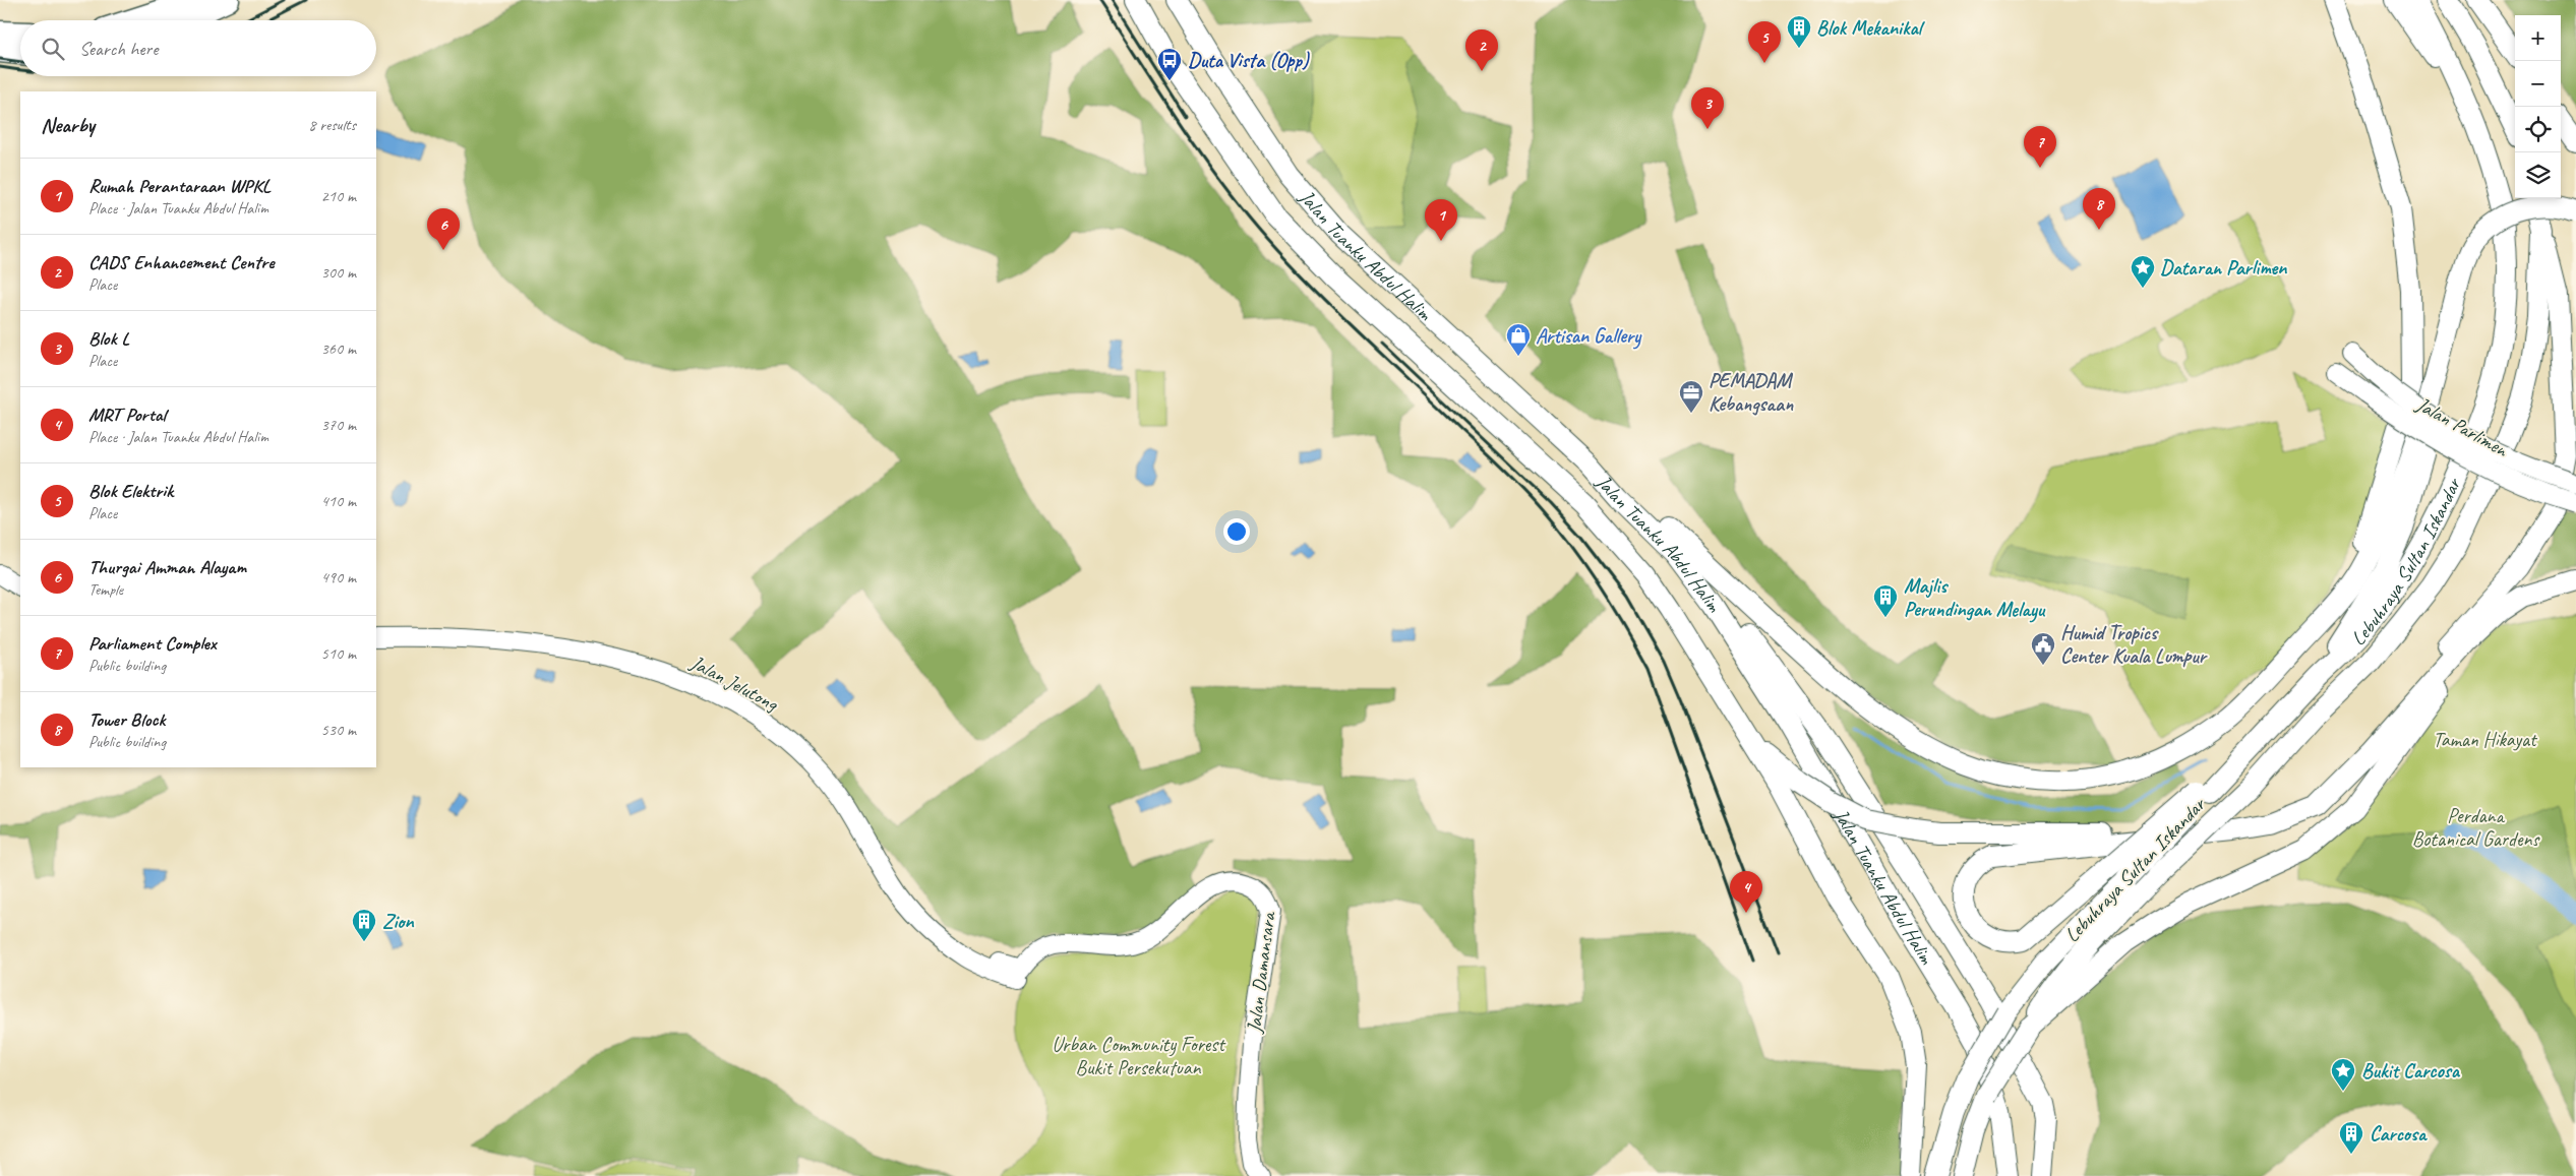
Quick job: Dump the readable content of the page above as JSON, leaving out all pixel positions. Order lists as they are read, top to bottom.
{
  "streets": {
    "main road": ["Jalan Tuanku Abdul Halim", "Lebuhraya Sultan Iskandar"],
    "street": ["Jalan Parlimen", "Jalan Jelutong", "Jalan Damansara"]
  },
  "crossings": [
    ["Jalan Jelutong", "Jalan Damansara"]
  ],
  "parks": ["Taman Hikayat", "Perdana Botanical Gardens", "Urban Community Forest Bukit Persekutuan"],
  "places": {
    "building": [
      "Blok Mekanikal",
      "Majlis Perundingan Melayu",
      "Zion",
      "Carcosa"
    ],
    "bus stop": ["Duta Vista (Opp)"],
    "place": ["Dataran Parlimen", "Bukit Carcosa"],
    "shop": ["Artisan Gallery"],
    "office": ["PEMADAM Kebangsaan"],
    "public building": ["Humid Tropics Center Kuala Lumpur"]
  },
  "page": {
    "map_buttons": ["+", "−"],
    "search": "Search here",
    "pins": [
      "5",
      "2",
      "3",
      "7",
      "8",
      "1",
      "6",
      "4"
    ],
    "heading": ["Nearby", "8 results"],
    "list": [
      {
        "mark": "1",
        "name": "Rumah Perantaraan WPKL",
        "note": "Place · Jalan Tuanku Abdul Halim",
        "value": "210 m"
      },
      {
        "mark": "2",
        "name": "CADS Enhancement Centre",
        "note": "Place",
        "value": "300 m"
      },
      {
        "mark": "3",
        "name": "Blok L",
        "note": "Place",
        "value": "360 m"
      },
      {
        "mark": "4",
        "name": "MRT Portal",
        "note": "Place · Jalan Tuanku Abdul Halim",
        "value": "370 m"
      },
      {
        "mark": "5",
        "name": "Blok Elektrik",
        "note": "Place",
        "value": "410 m"
      },
      {
        "mark": "6",
        "name": "Thurgai Amman Alayam",
        "note": "Temple",
        "value": "490 m"
      },
      {
        "mark": "7",
        "name": "Parliament Complex",
        "note": "Public building",
        "value": "510 m"
      },
      {
        "mark": "8",
        "name": "Tower Block",
        "note": "Public building",
        "value": "530 m"
      }
    ]
  }
}
